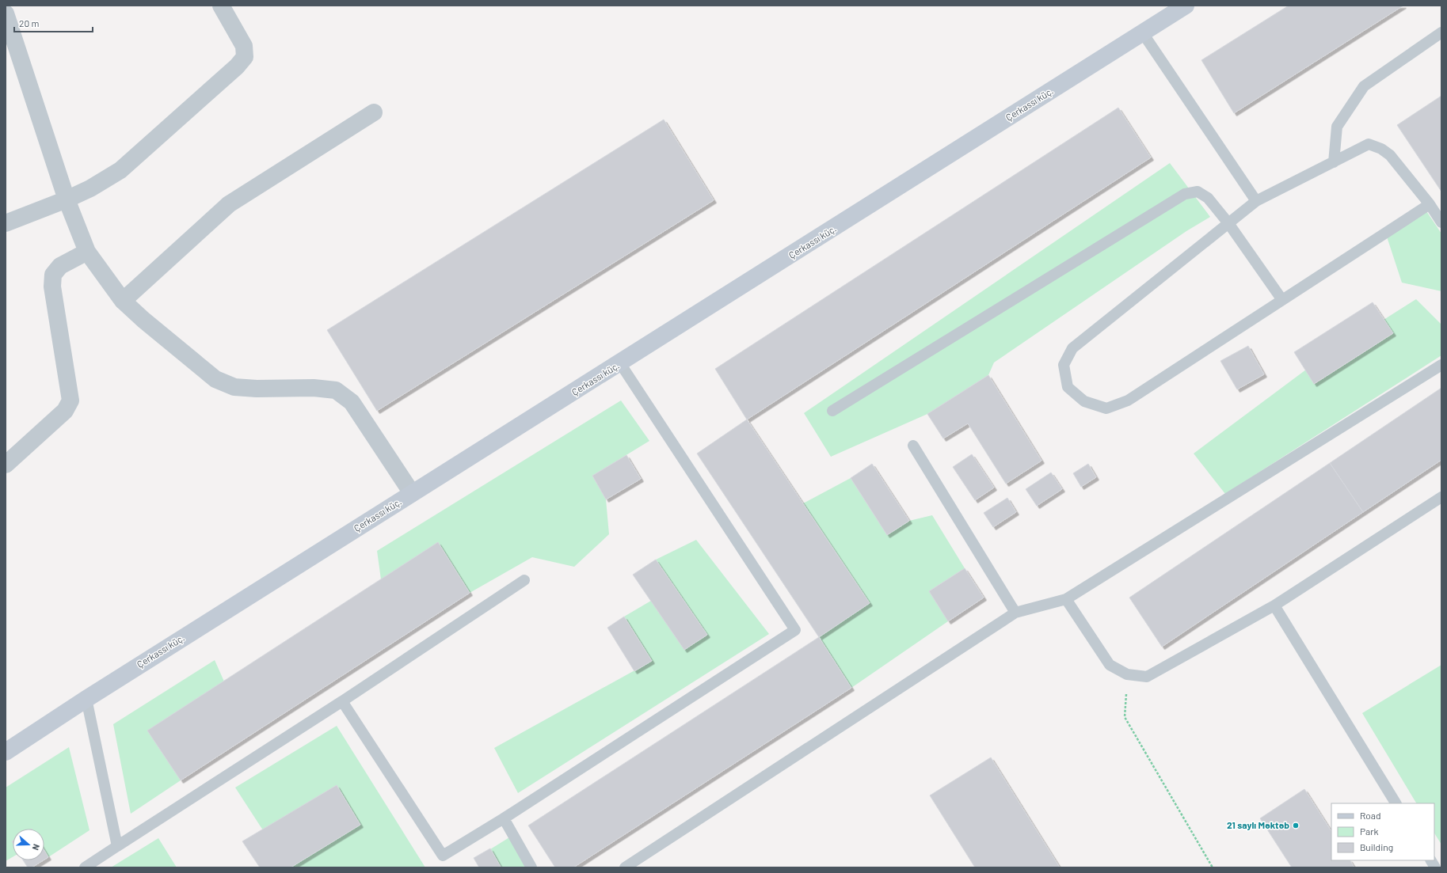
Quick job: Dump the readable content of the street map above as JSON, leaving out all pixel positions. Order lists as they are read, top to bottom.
{
  "streets": {
    "street": ["Çerkassı küç."]
  },
  "places": ["21 saylı Məktəb"],
  "legend": ["Road", "Park", "Building"],
  "scale_bar": "20 m",
  "north": "right"
}
